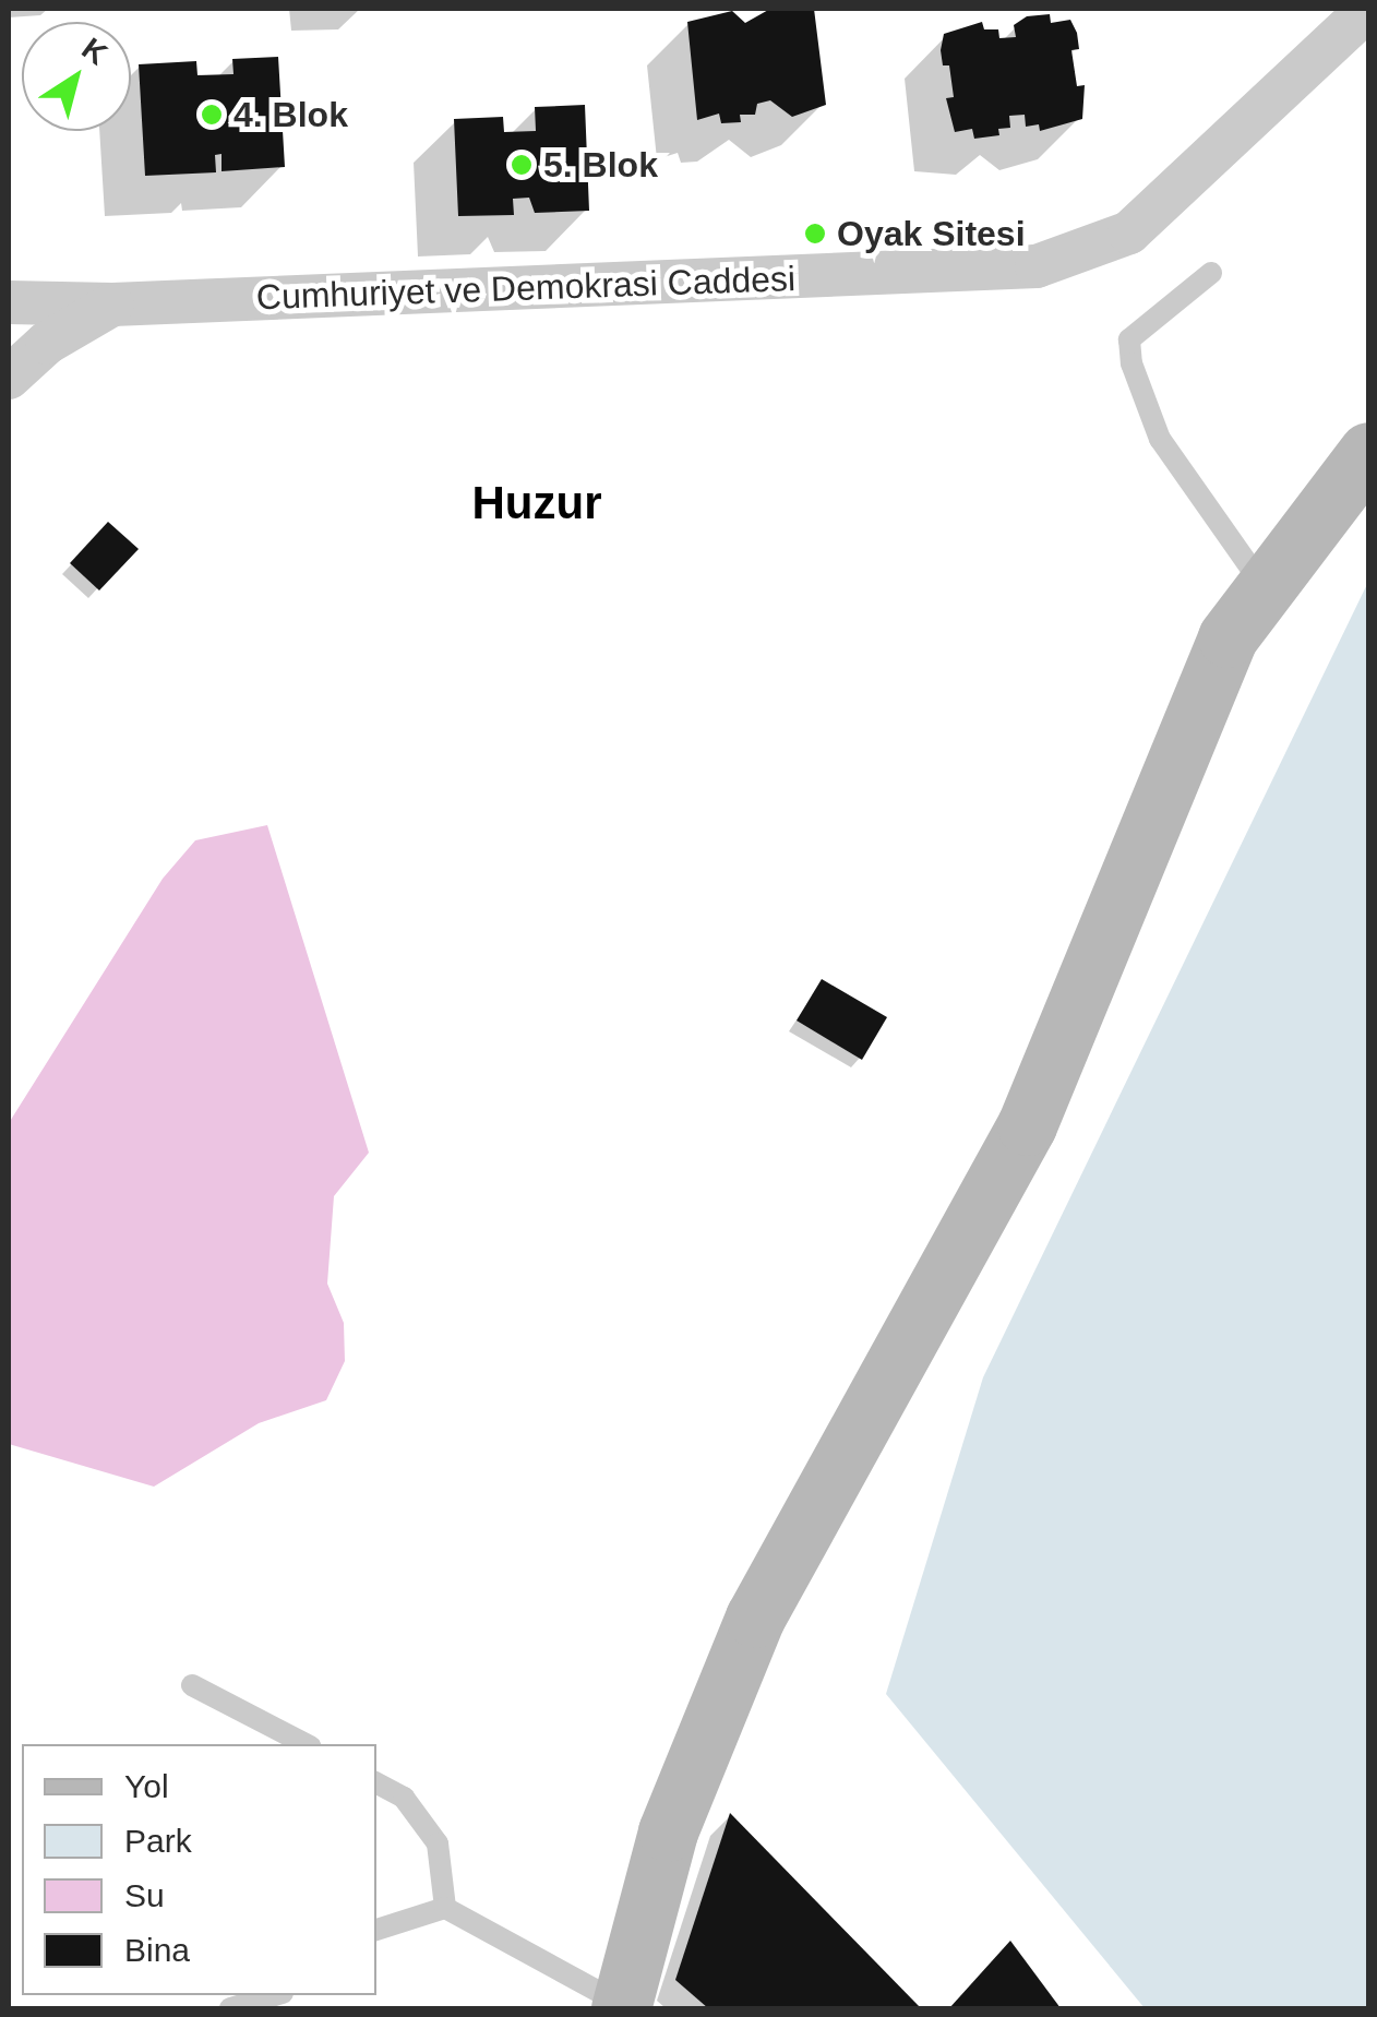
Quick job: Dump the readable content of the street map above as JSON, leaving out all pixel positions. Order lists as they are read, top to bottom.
{
  "streets": {
    "street": ["Cumhuriyet ve Demokrasi Caddesi"]
  },
  "districts": ["Huzur"],
  "places": ["4. Blok", "5. Blok", "Oyak Sitesi"],
  "legend": [
    "Yol",
    "Park",
    "Su",
    "Bina"
  ],
  "north": "top right"
}
